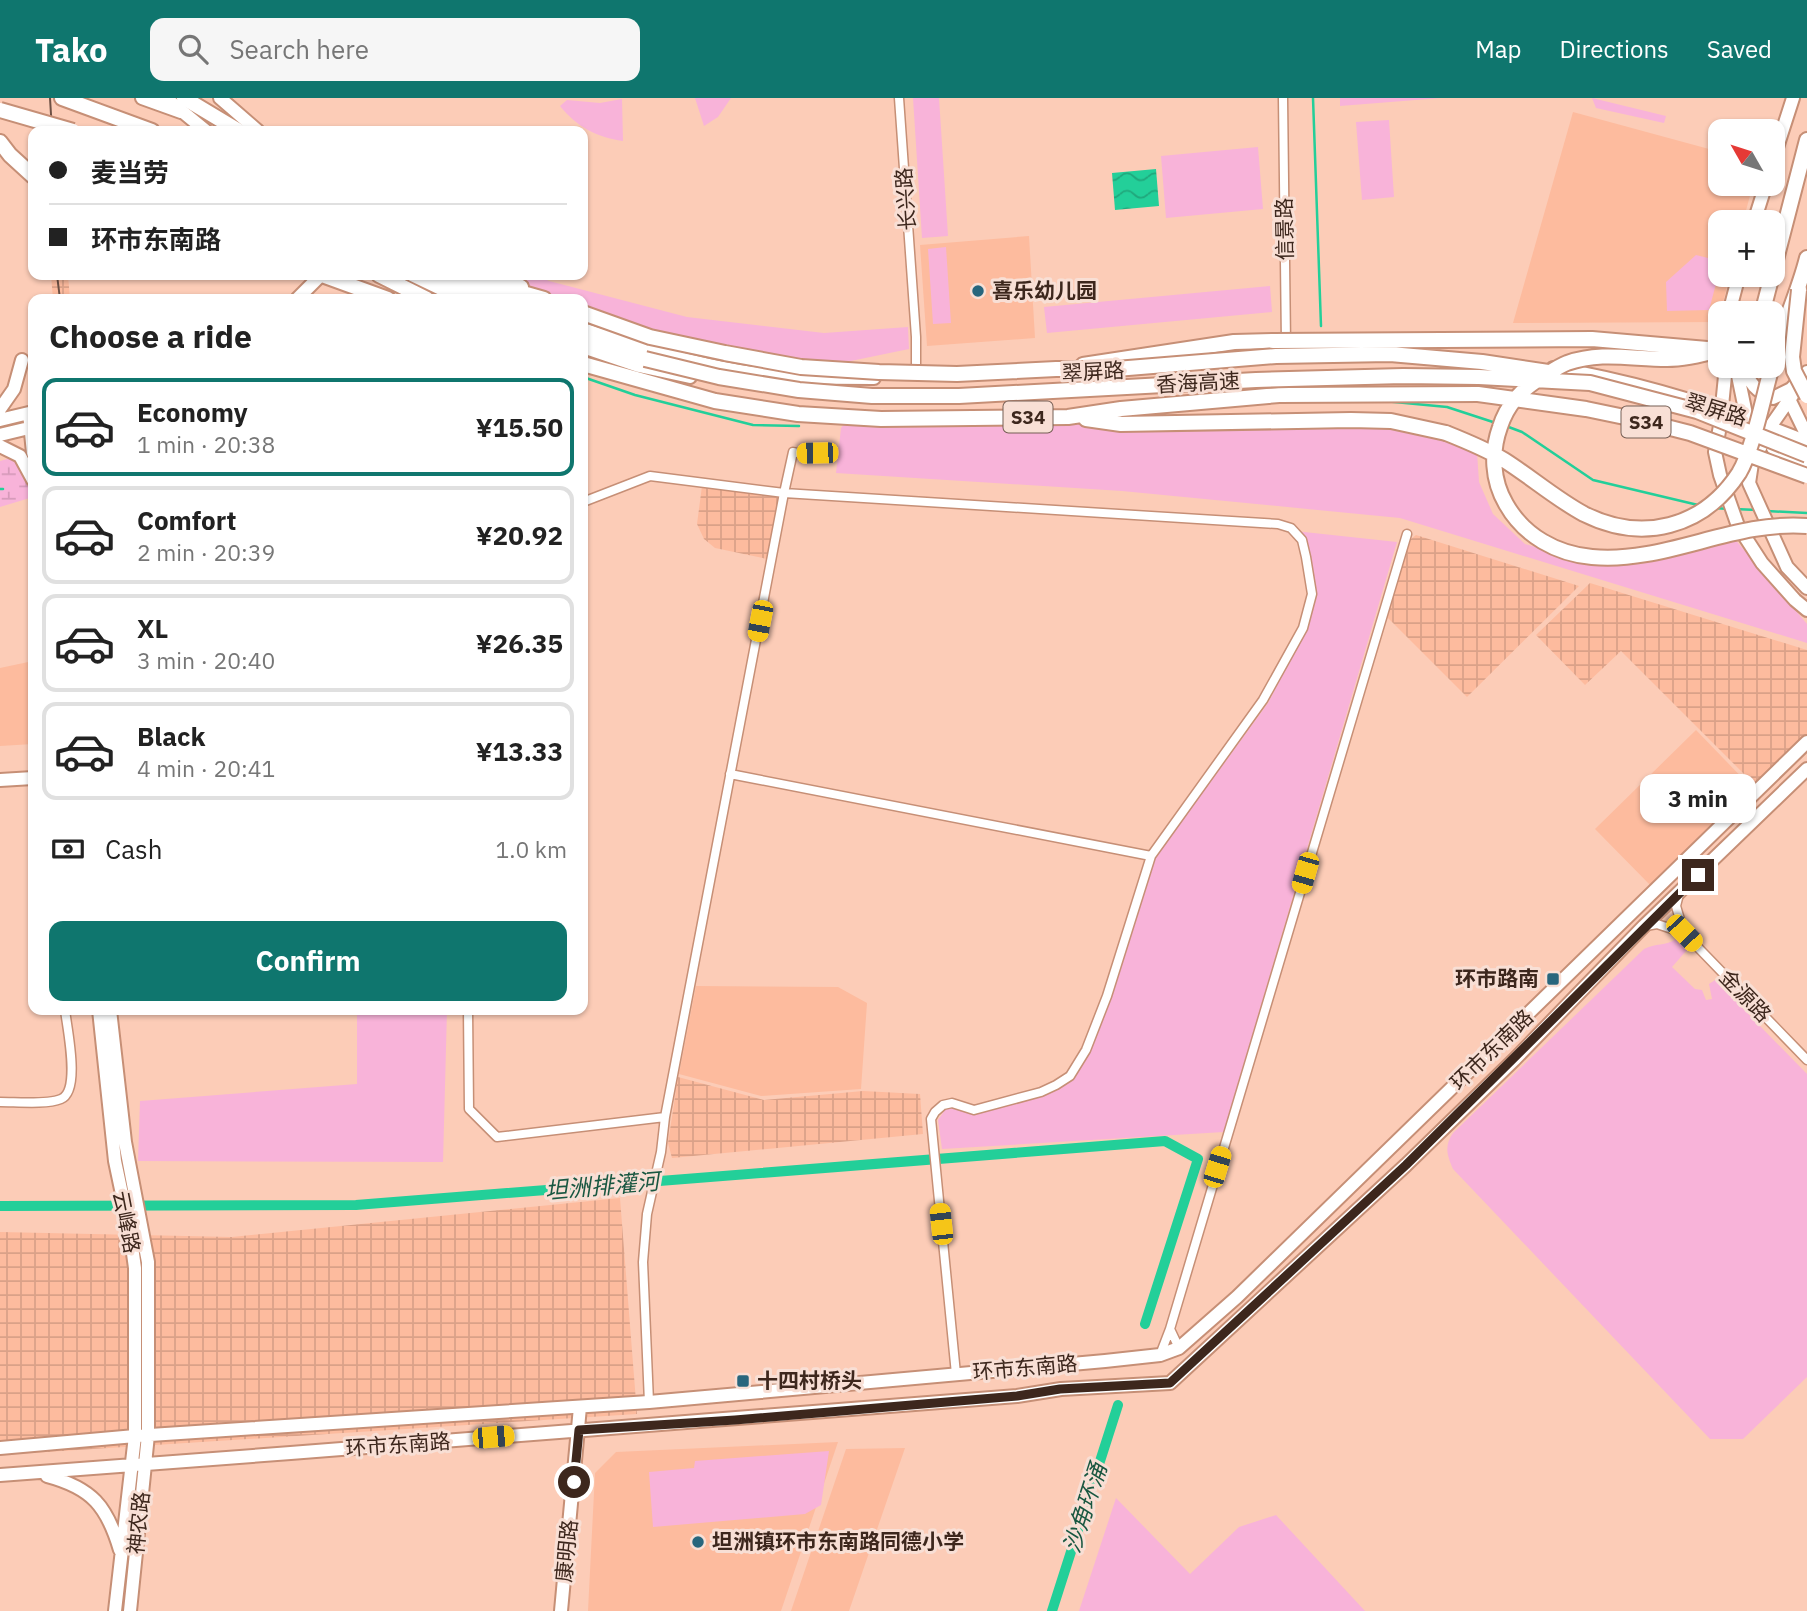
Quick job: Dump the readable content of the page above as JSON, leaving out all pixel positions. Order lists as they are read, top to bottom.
{
  "streets": {
    "highway": ["香海高速", "S34"],
    "main road": [
      "翠屏路",
      "环市东南路",
      "云峰路",
      "神农路",
      "康明路"
    ],
    "street": ["长兴路", "信景路", "金源路"]
  },
  "crossings": [
    ["长兴路", "翠屏路"],
    ["信景路", "翠屏路"],
    ["环市东南路", "云峰路"],
    ["环市东南路", "神农路"],
    ["环市东南路", "康明路"],
    ["云峰路", "神农路"]
  ],
  "water": ["坦洲排灌河", "沙角环涌"],
  "places": {
    "other": ["喜乐幼儿园", "坦洲镇环市东南路同德小学"],
    "transit": ["环市路南", "十四村桥头"]
  },
  "north": "top left",
  "page": {
    "header": "Tako",
    "search": "Search here",
    "nav": ["Map", "Directions", "Saved"],
    "map_buttons": ["+", "−"],
    "banner": ["麦当劳", "环市东南路"],
    "heading": "Choose a ride",
    "list": [
      {
        "name": "Economy",
        "note": "1 min · 20:38",
        "value": "¥15.50"
      },
      {
        "name": "Comfort",
        "note": "2 min · 20:39",
        "value": "¥20.92"
      },
      {
        "name": "XL",
        "note": "3 min · 20:40",
        "value": "¥26.35"
      },
      {
        "name": "Black",
        "note": "4 min · 20:41",
        "value": "¥13.33"
      }
    ],
    "bubble": "3 min",
    "pay": ["Cash", "1.0 km"],
    "buttons": "Confirm"
  }
}
